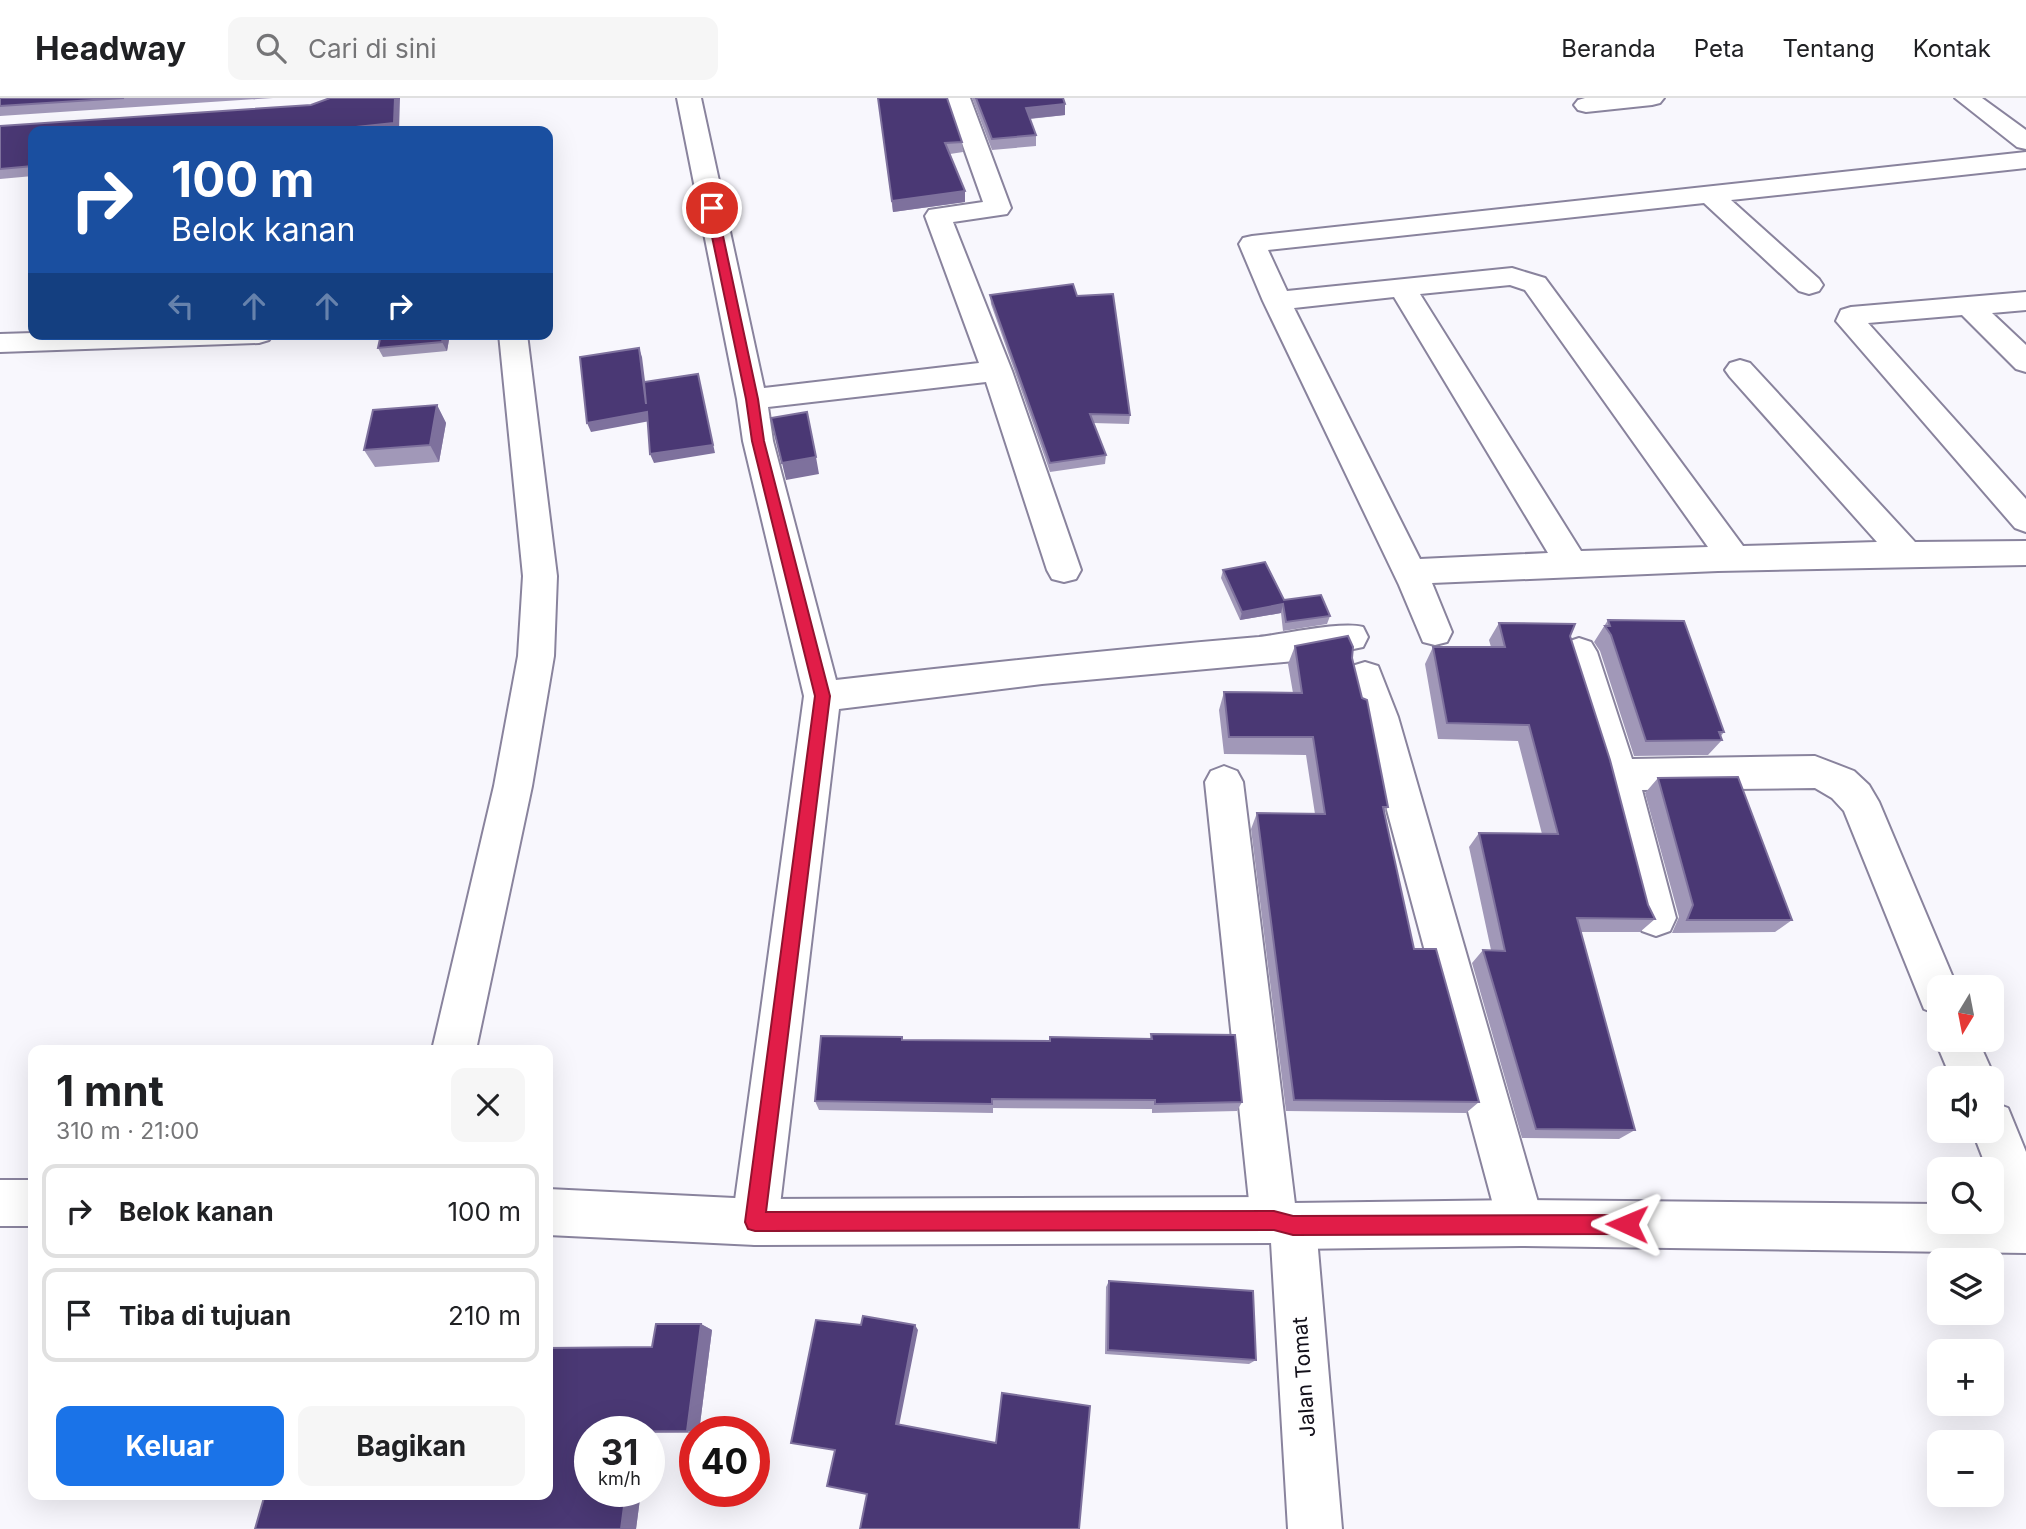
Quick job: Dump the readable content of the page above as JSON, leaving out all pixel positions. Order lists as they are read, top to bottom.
{
  "streets": {
    "street": ["Jalan Tomat"]
  },
  "north": "bottom",
  "page": {
    "header": "Headway",
    "search": "Cari di sini",
    "nav": [
      "Beranda",
      "Peta",
      "Tentang",
      "Kontak"
    ],
    "turn": ["100 m", "Belok kanan"],
    "map_buttons": ["+", "−"],
    "heading": ["1 mnt", "310 m · 21:00"],
    "list": [
      {
        "name": "Belok kanan",
        "value": "100 m"
      },
      {
        "name": "Tiba di tujuan",
        "value": "210 m"
      }
    ],
    "buttons": ["Keluar", "Bagikan"],
    "speed": "31 km/h",
    "limit": "40"
  }
}
